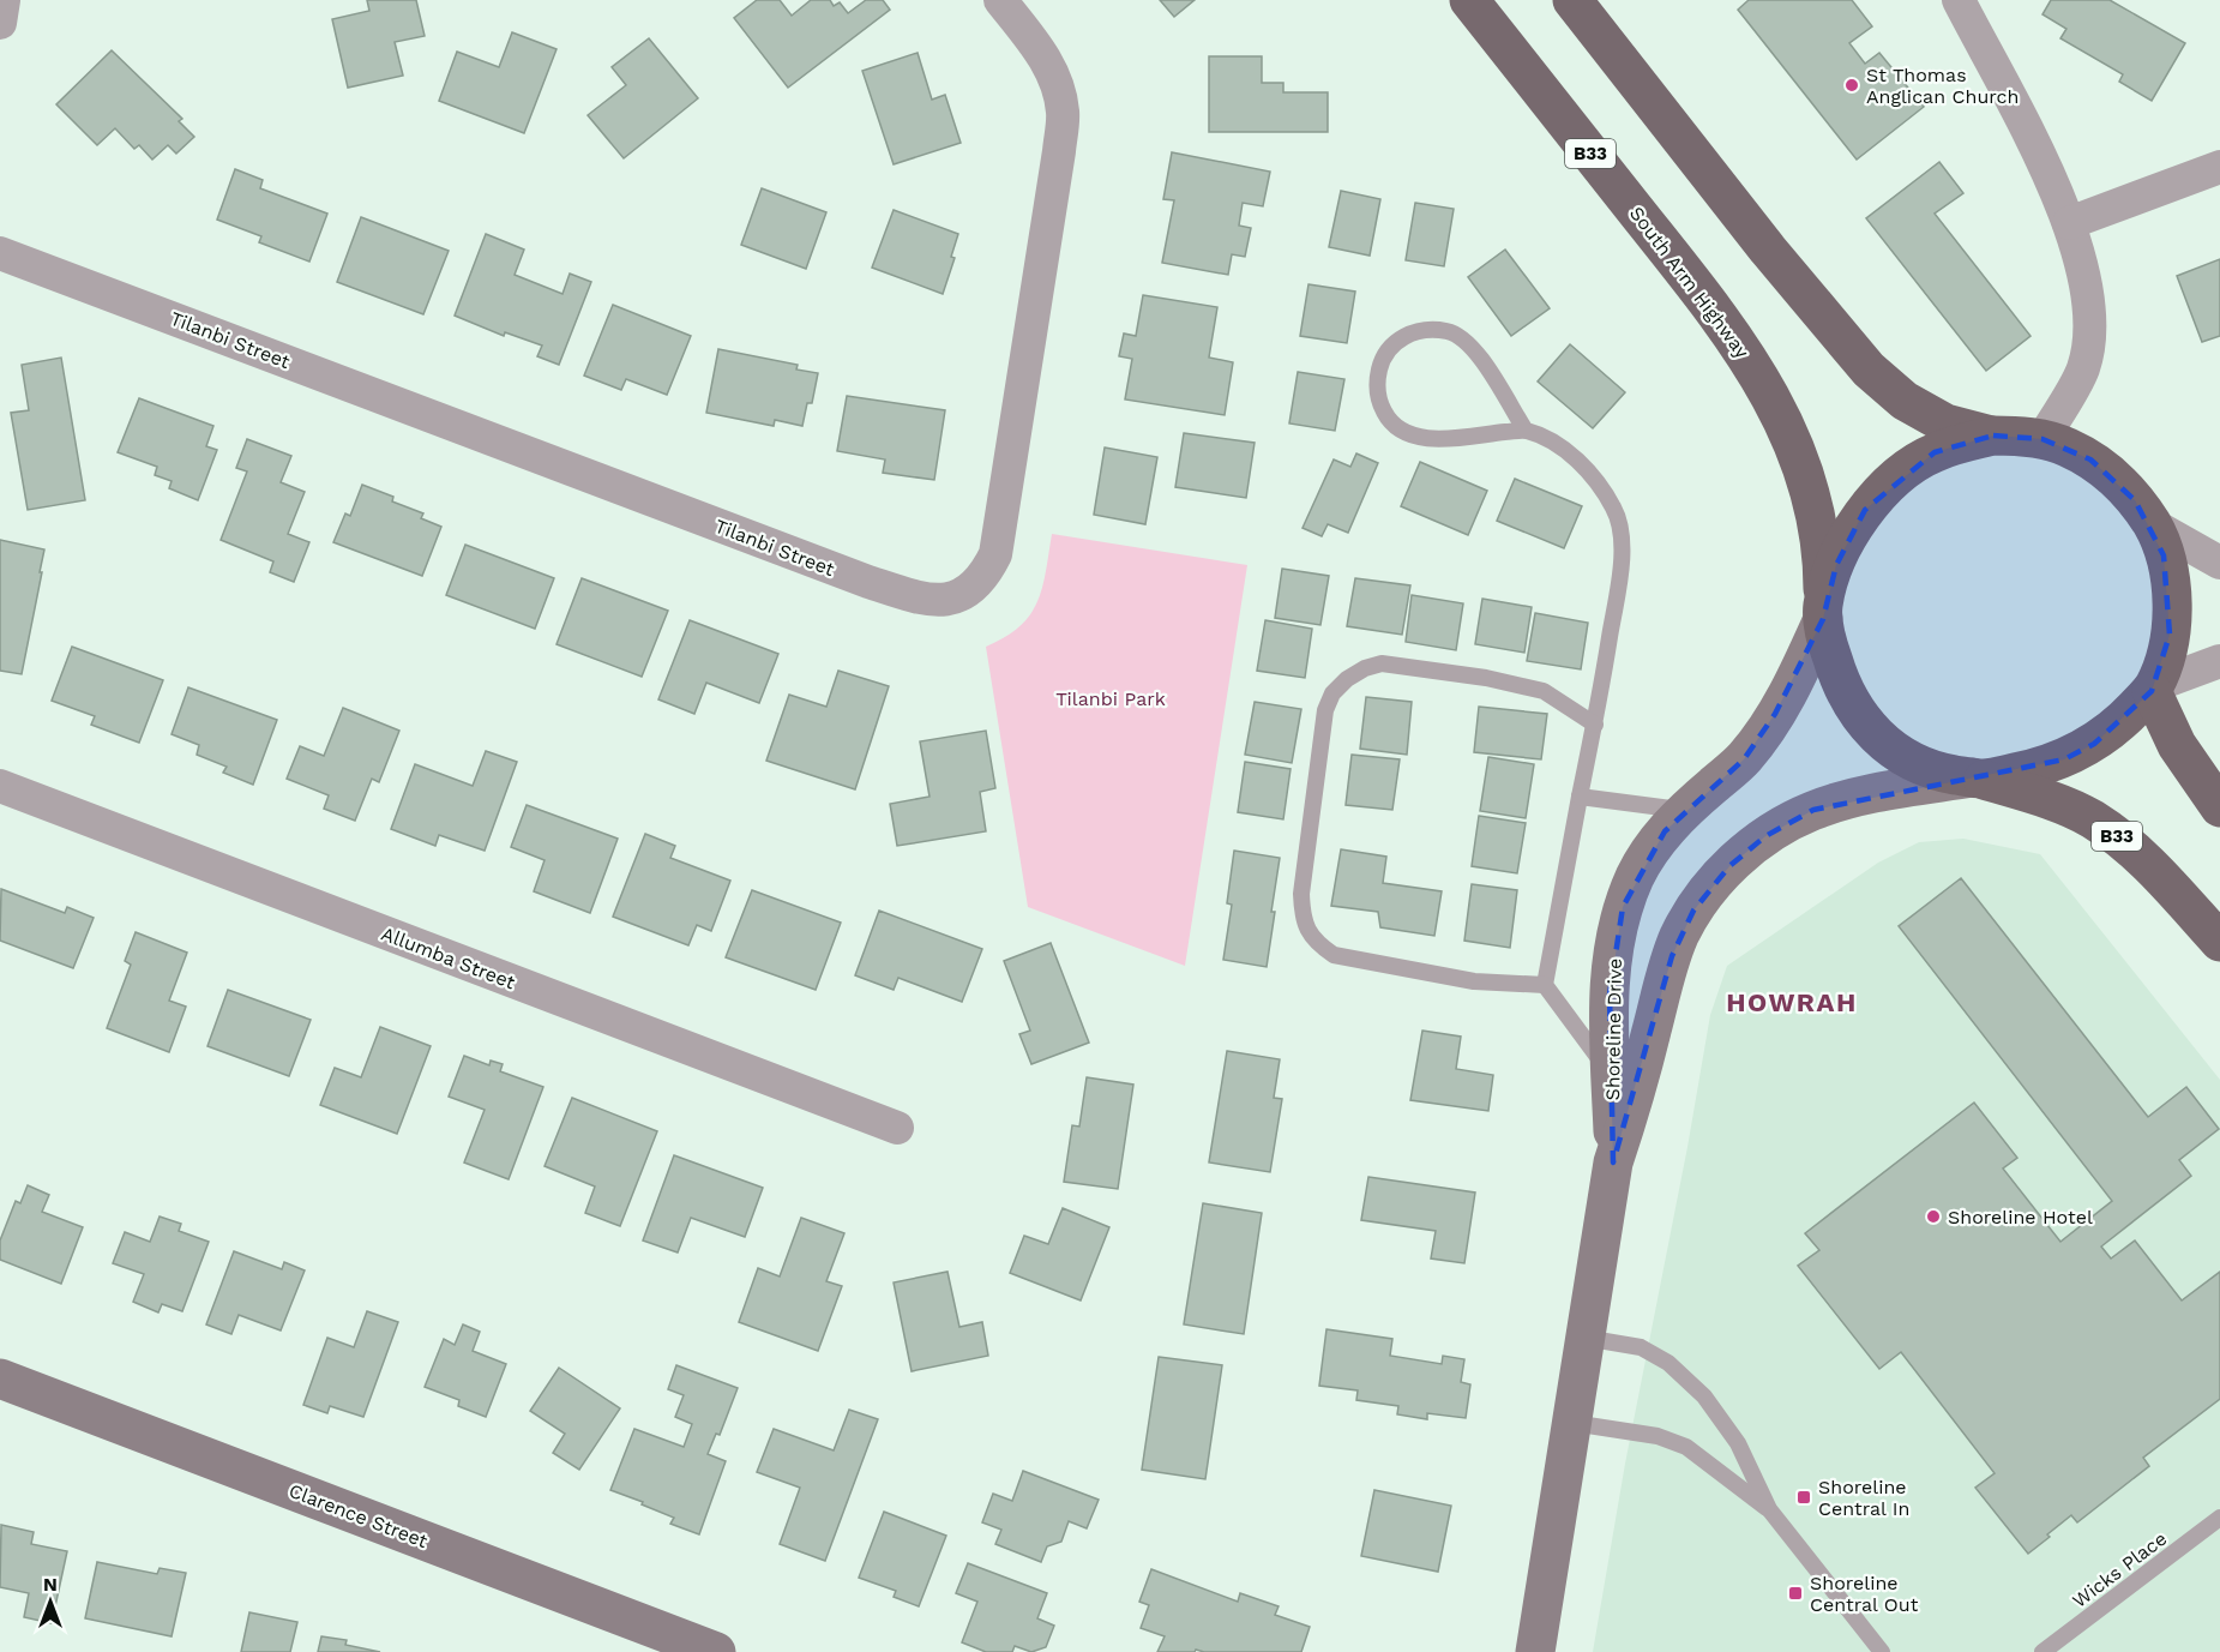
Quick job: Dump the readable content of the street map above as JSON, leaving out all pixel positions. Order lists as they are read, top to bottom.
{
  "streets": {
    "main road": [
      "B33",
      "South Arm Highway",
      "Shoreline Drive",
      "Clarence Street"
    ],
    "street": ["Tilanbi Street", "Allumba Street"],
    "lane": ["Wicks Place"]
  },
  "crossings": [
    ["B33", "South Arm Highway"],
    ["B33", "Shoreline Drive"],
    ["South Arm Highway", "Shoreline Drive"]
  ],
  "districts": ["HOWRAH"],
  "parks": ["Tilanbi Park"],
  "places": {
    "other": ["St Thomas Anglican Church", "Shoreline Hotel"],
    "transit": ["Shoreline Central In", "Shoreline Central Out"]
  },
  "north": "top"
}
